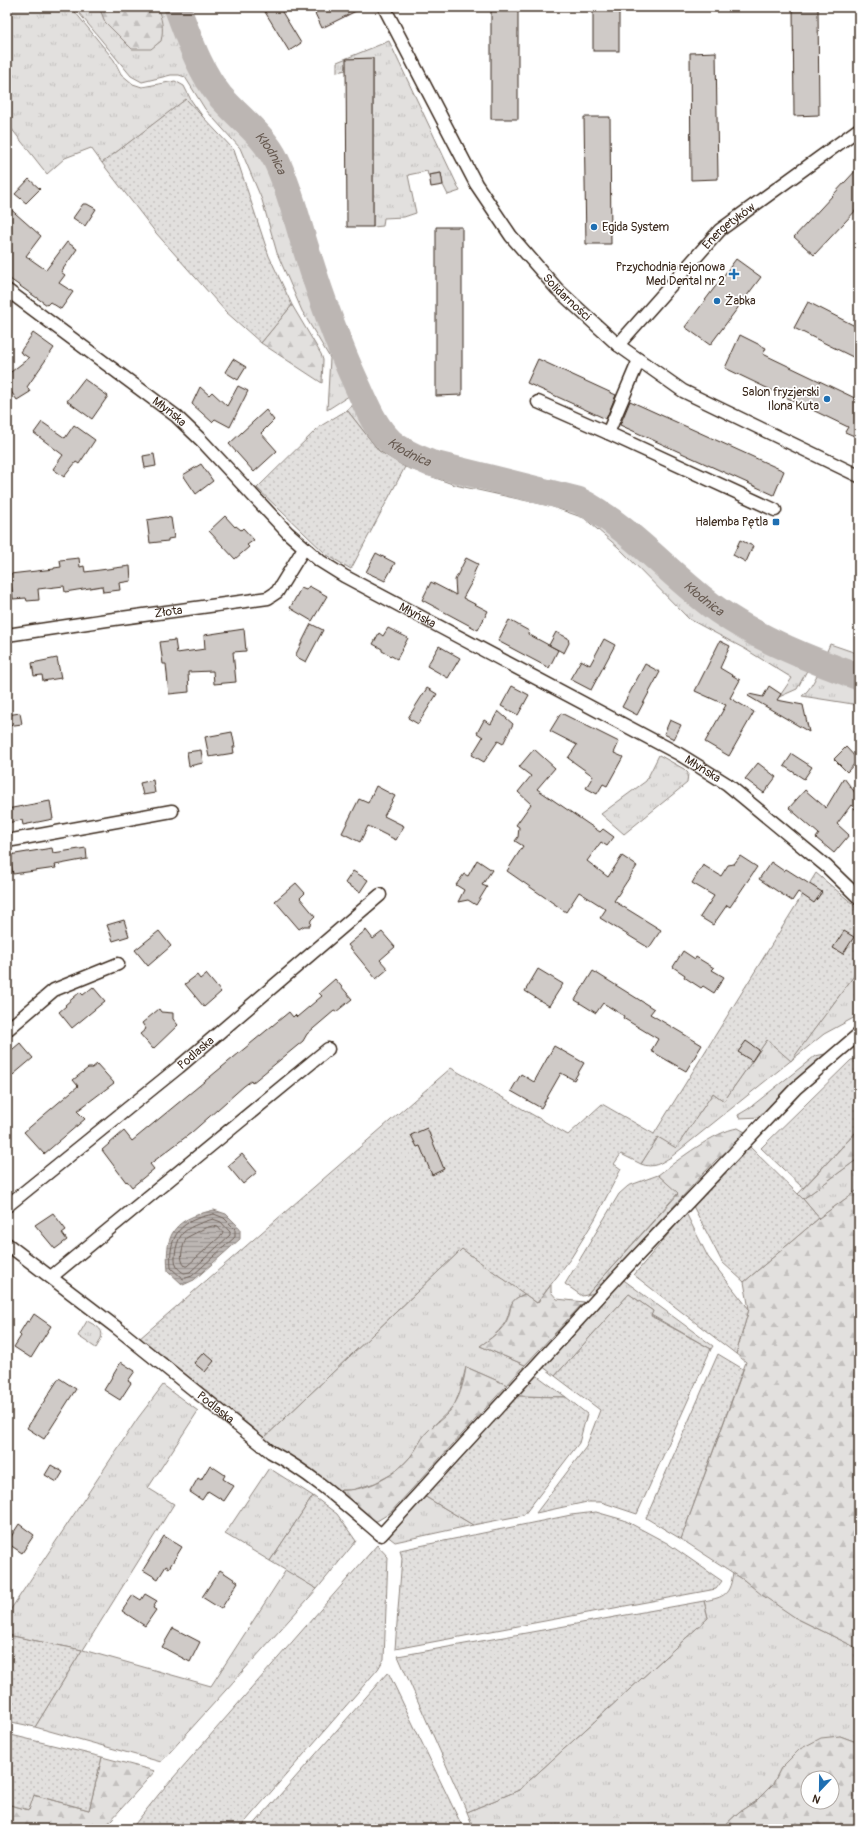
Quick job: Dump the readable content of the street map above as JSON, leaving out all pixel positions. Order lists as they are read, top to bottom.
{
  "streets": {
    "street": [
      "Energetyków",
      "Solidarności",
      "Młyńska",
      "Złota",
      "Podlaska"
    ]
  },
  "crossings": [
    ["Energetyków", "Solidarności"],
    ["Młyńska", "Złota"]
  ],
  "water": ["Kłodnica"],
  "places": {
    "other": ["Egida System", "Żabka", "Salon fryzjerski Ilona Kuta"],
    "health": ["Przychodnia rejonowa Med Dental nr 2"],
    "transit": ["Halemba Pętla"]
  },
  "north": "bottom"
}
